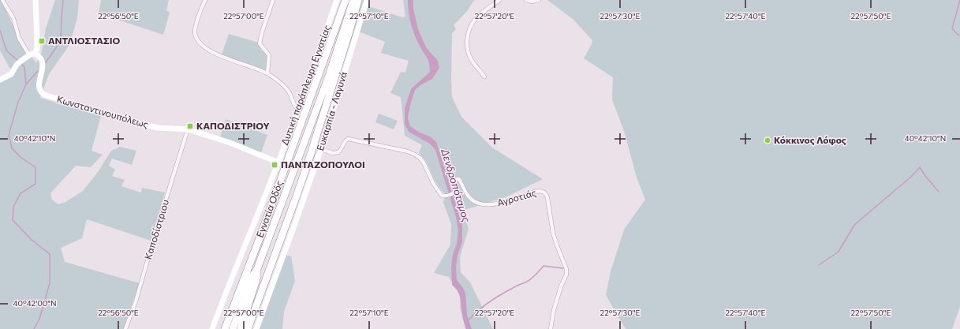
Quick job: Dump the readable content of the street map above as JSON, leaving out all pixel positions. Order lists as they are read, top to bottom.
{
  "streets": {
    "highway": ["Εγνατία Οδός"],
    "street": [
      "Δυτική παράπλευρη Εγνατίας",
      "Ευκαρπία - Λαγυνά",
      "Κωνσταντινουπόλεως",
      "Αγροτιάς",
      "Καποδίστριου"
    ]
  },
  "crossings": [
    ["Δυτική παράπλευρη Εγνατίας", "Κωνσταντινουπόλεως"],
    ["Ευκαρπία - Λαγυνά", "Αγροτιάς"],
    ["Κωνσταντινουπόλεως", "Καποδίστριου"]
  ],
  "water": ["Δενδροπόταμος"],
  "places": {
    "transit": ["ΑΝΤΛΙΟΣΤΑΣΙΟ", "ΚΑΠΟΔΙΣΤΡΙΟΥ", "ΠΑΝΤΑΖΟΠΟΥΛΟΙ"],
    "other": ["Κόκκινος Λόφος"]
  },
  "coordinates": [
    "22°56'50\"E",
    "22°57'00\"E",
    "22°57'10\"E",
    "22°57'20\"E",
    "22°57'30\"E",
    "22°57'40\"E",
    "22°57'50\"E",
    "40°42'10\"N",
    "40°42'00\"N"
  ]
}
